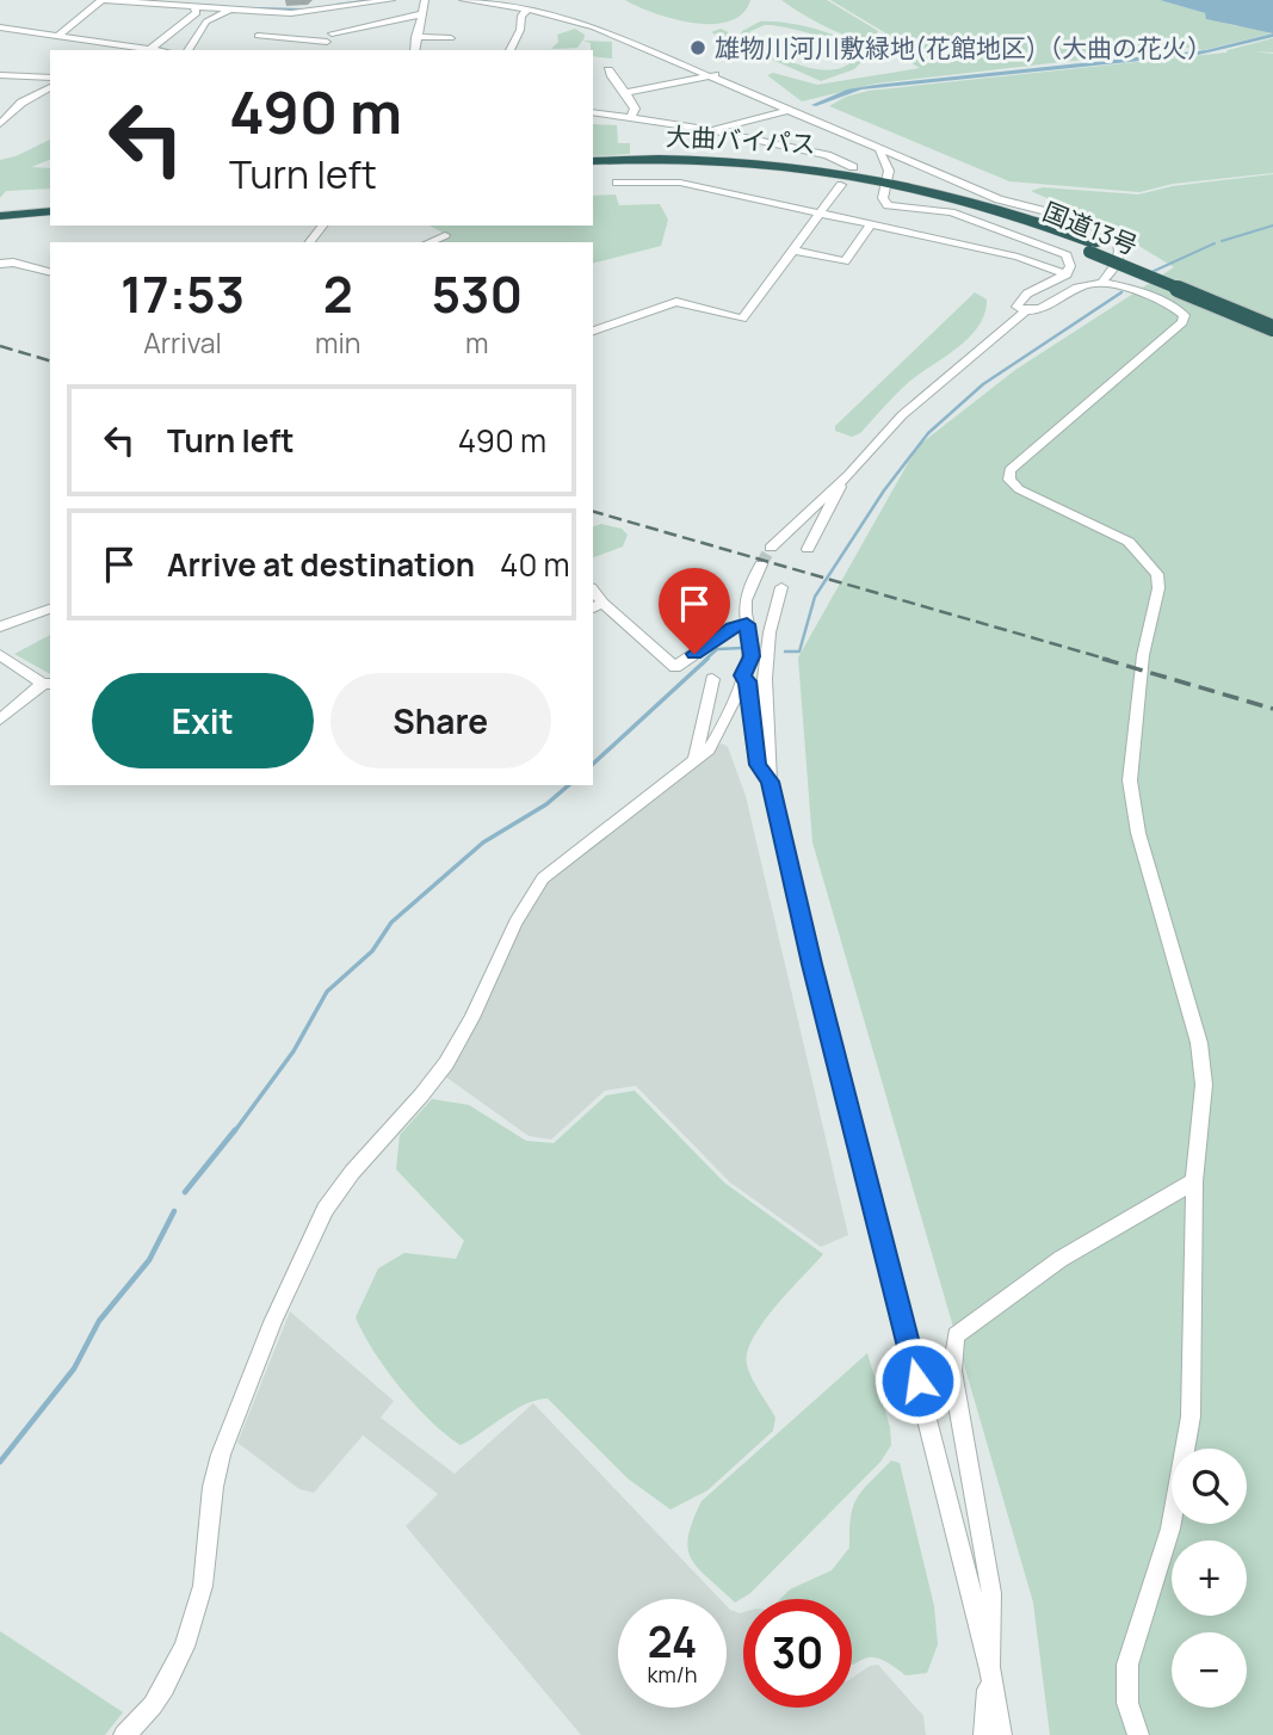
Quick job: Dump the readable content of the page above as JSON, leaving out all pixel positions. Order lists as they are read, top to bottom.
{
  "streets": {
    "highway": ["大曲バイパス", "国道13号"]
  },
  "crossings": [
    ["大曲バイパス", "国道13号"]
  ],
  "places": ["雄物川河川敷緑地(花館地区)（大曲の花火）"],
  "page": {
    "turn": ["490 m", "Turn left"],
    "eta": [
      "17:53",
      "Arrival",
      "2",
      "min",
      "530",
      "m"
    ],
    "list": [
      {
        "name": "Turn left",
        "value": "490 m"
      },
      {
        "name": "Arrive at destination",
        "value": "40 m"
      }
    ],
    "buttons": ["Exit", "Share"],
    "map_buttons": ["+", "−"],
    "speed": "24 km/h",
    "limit": "30"
  }
}
